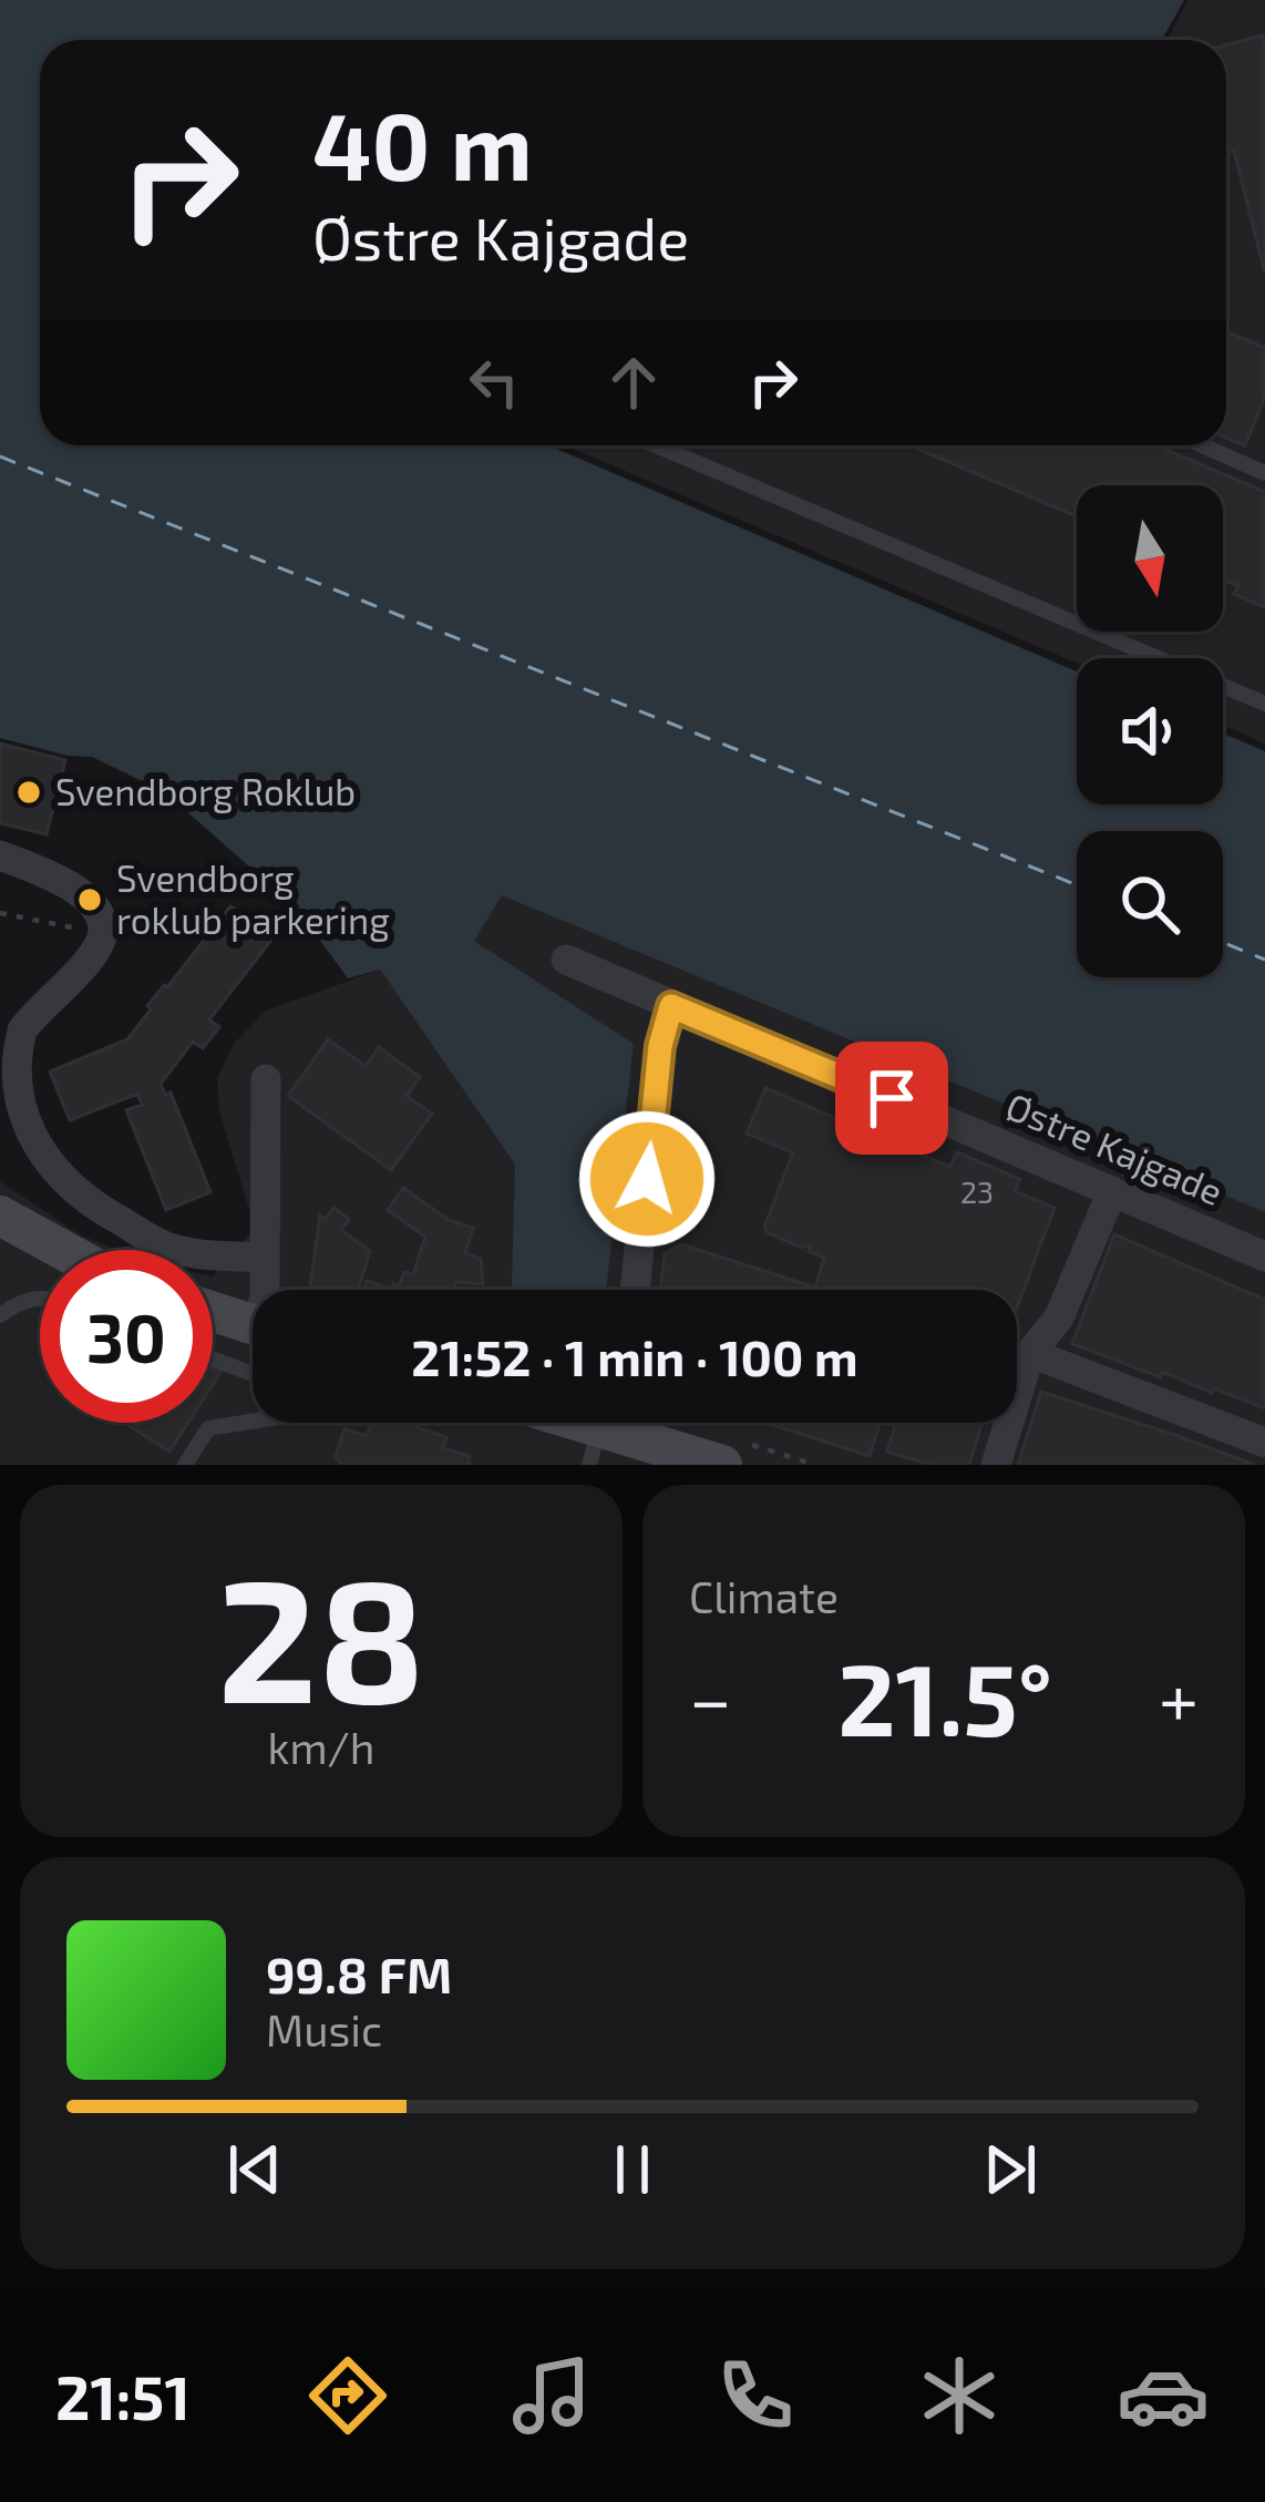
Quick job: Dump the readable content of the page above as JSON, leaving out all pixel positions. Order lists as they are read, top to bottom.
{
  "streets": {
    "street": ["Østre Kajgade"]
  },
  "places": ["Svendborg Roklub", "Svendborg roklub parkering"],
  "house_numbers": ["23"],
  "north": "bottom",
  "page": {
    "turn": ["40 m", "Østre Kajgade"],
    "limit": "30",
    "trip": "21:52 · 1 min · 100 m",
    "tile": [
      ["28", "km/h"],
      "Climate"
    ],
    "heat": ["−", "21.5°", "+"],
    "song": ["99.8 FM", "Music"],
    "tabs": "21:51"
  }
}
